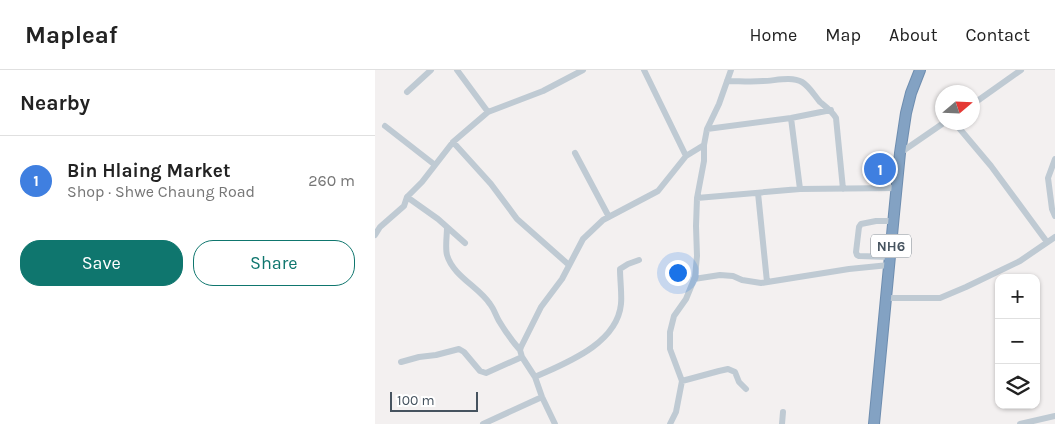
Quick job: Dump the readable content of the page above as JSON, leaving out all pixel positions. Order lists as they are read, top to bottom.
{
  "streets": {
    "highway": ["NH6"]
  },
  "scale_bar": "100 m",
  "north": "right",
  "page": {
    "header": "Mapleaf",
    "nav": [
      "Home",
      "Map",
      "About",
      "Contact"
    ],
    "heading": "Nearby",
    "list": [
      {
        "mark": "1",
        "name": "Bin Hlaing Market",
        "note": "Shop · Shwe Chaung Road",
        "value": "260 m"
      }
    ],
    "pins": "1",
    "buttons": ["Save", "Share"],
    "map_buttons": ["+", "−"],
    "scale": "100 m"
  }
}
